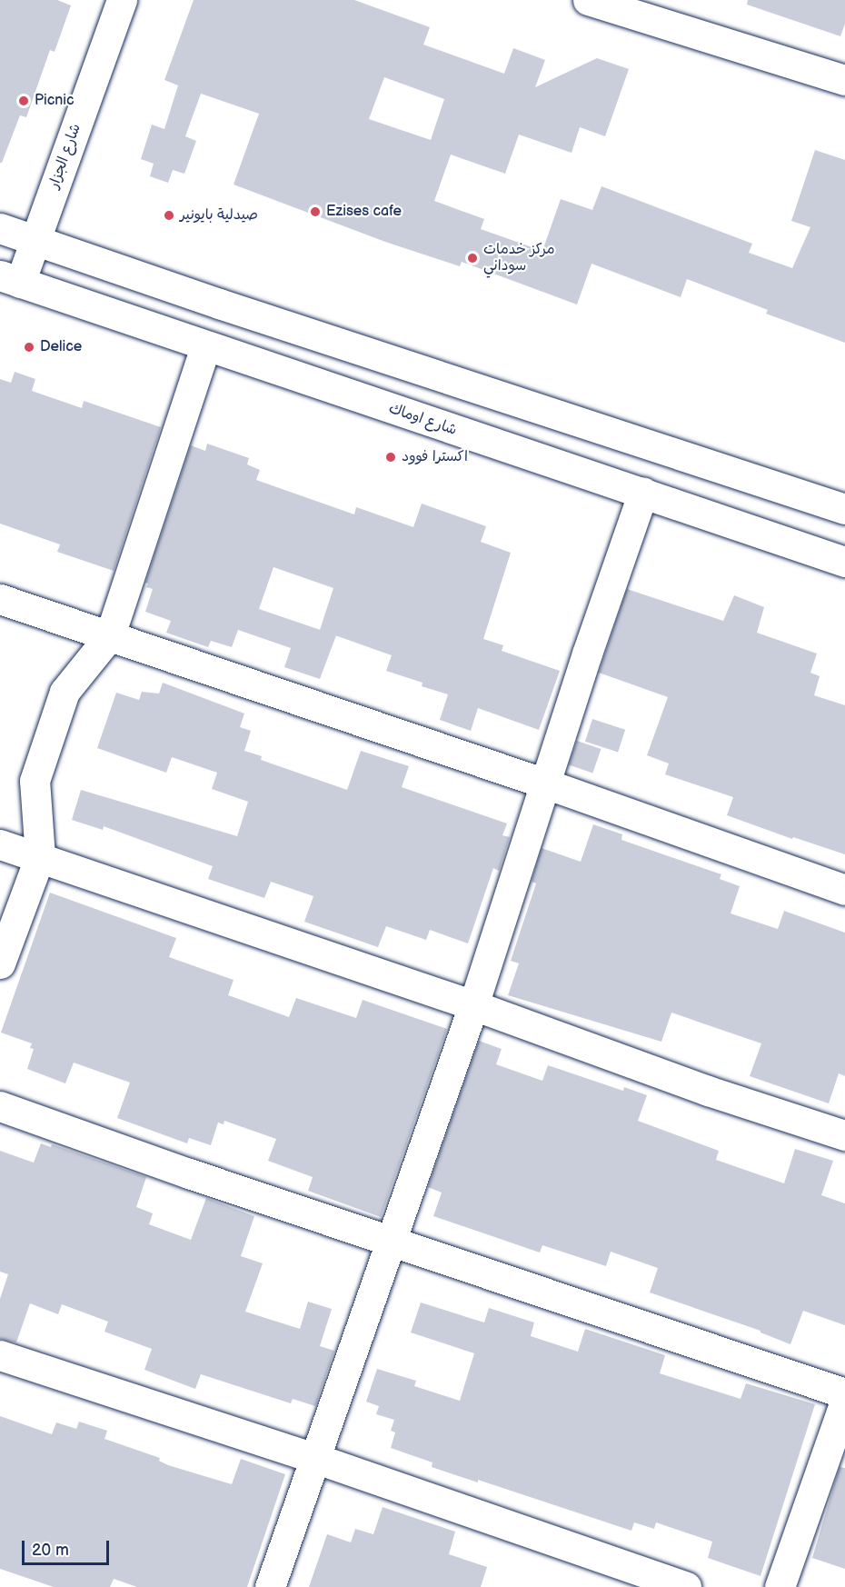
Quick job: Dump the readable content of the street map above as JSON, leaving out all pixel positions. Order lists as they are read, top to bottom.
{
  "streets": {
    "street": ["شارع الجزار", "شارع اوماك"]
  },
  "crossings": [
    ["شارع الجزار", "شارع اوماك"]
  ],
  "places": [
    "Picnic",
    "Ezises cafe",
    "صيدلية بايونير",
    "مركز خدمات سوداني",
    "Delice",
    "اكسترا فوود"
  ],
  "scale_bar": "20 m"
}
